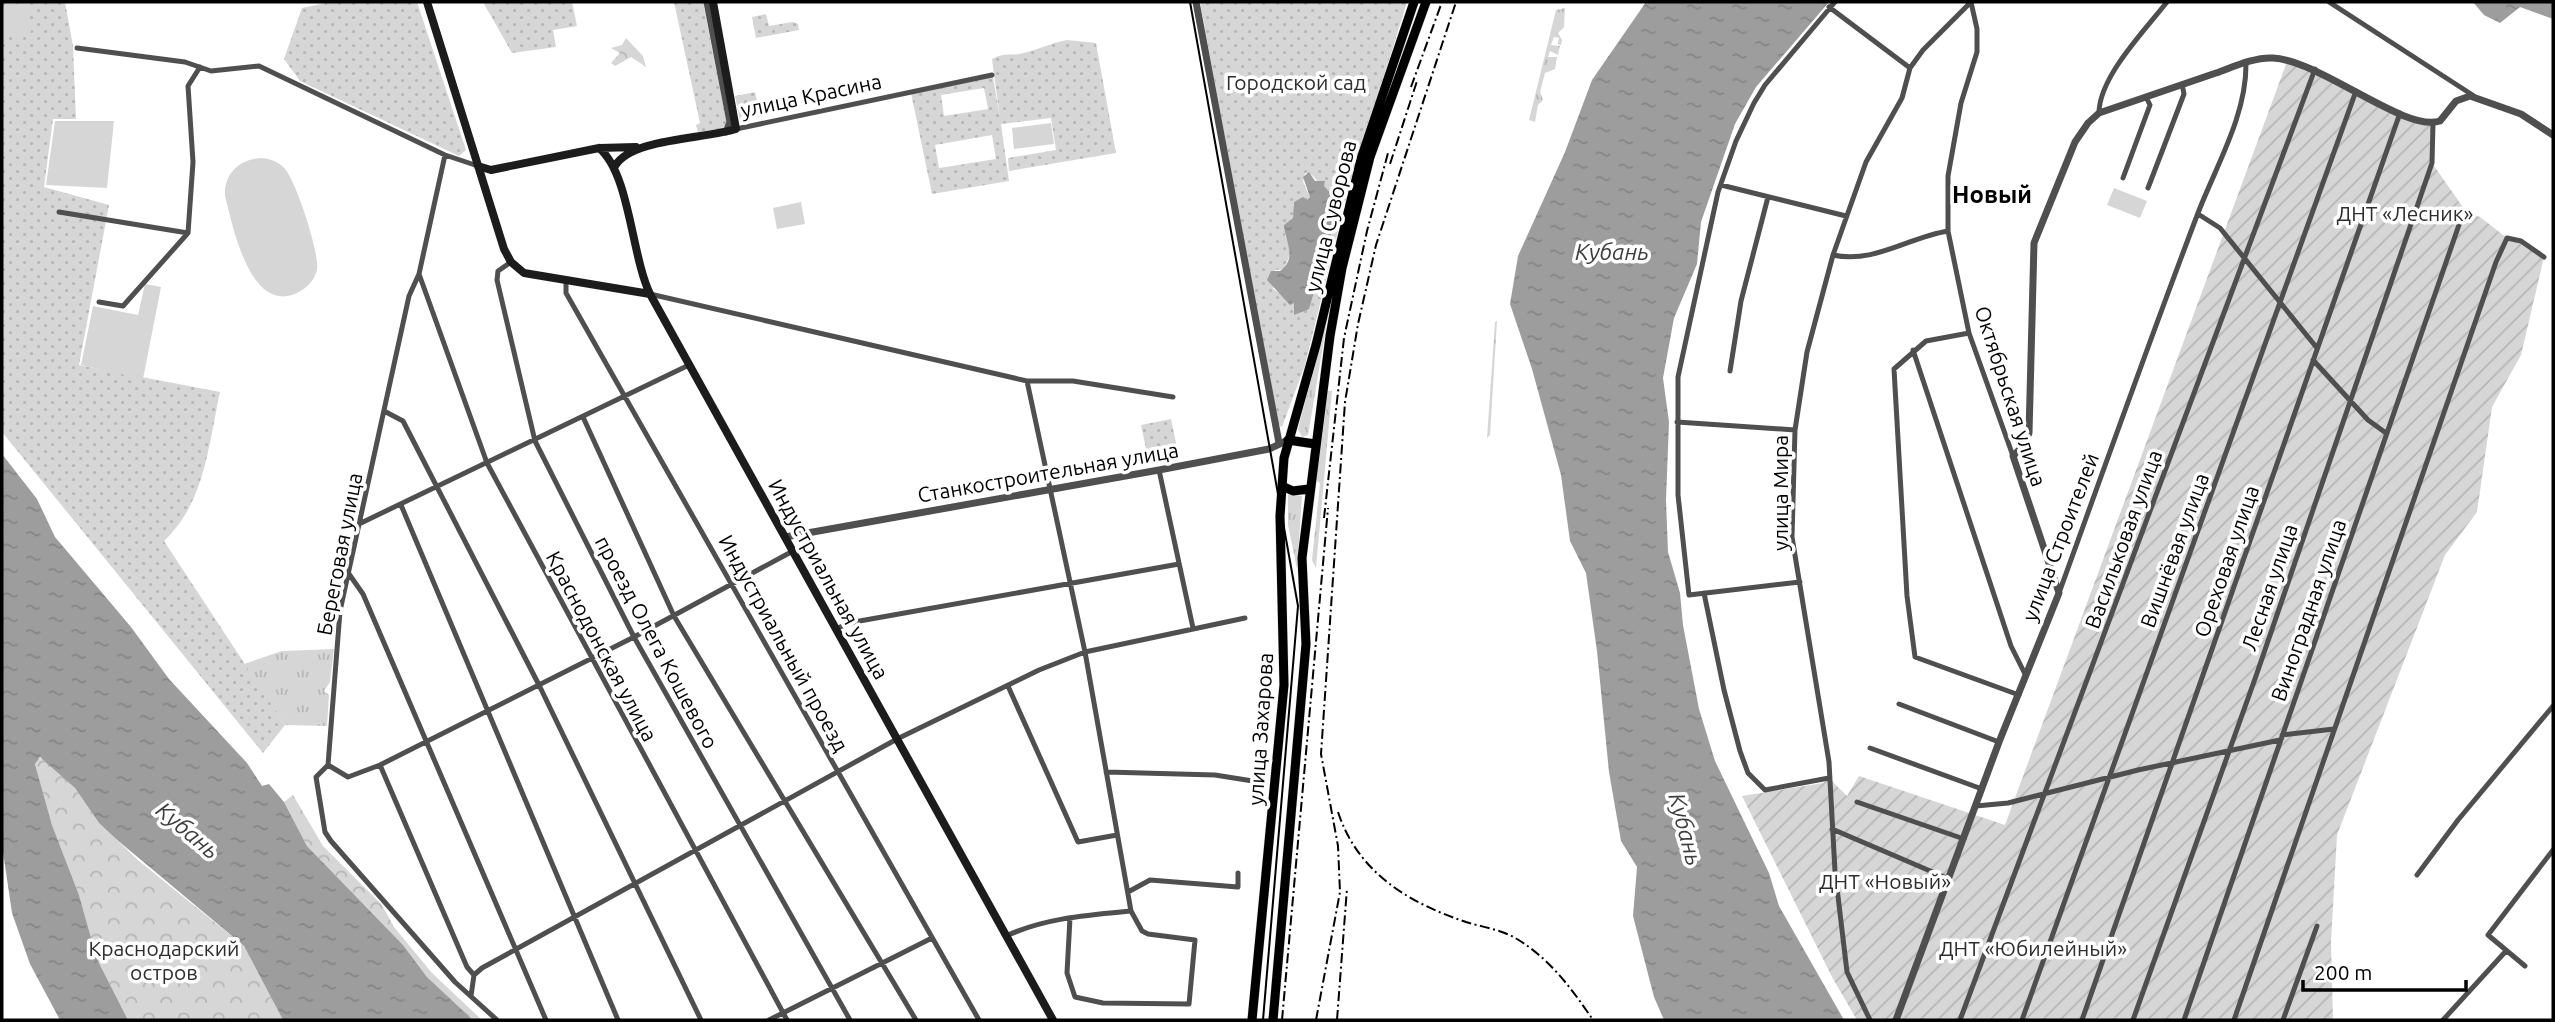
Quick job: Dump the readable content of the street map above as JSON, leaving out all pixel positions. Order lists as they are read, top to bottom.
{
  "streets": {
    "main road": [
      "улица Красина",
      "улица Суворова",
      "Станкостроительная улица",
      "Индустриальная улица",
      "улица Захарова"
    ],
    "street": [
      "Октябрьская улица",
      "улица Мира",
      "улица Строителей",
      "Васильковая улица",
      "Вишнёвая улица",
      "Береговая улица",
      "Ореховая улица",
      "Лесная улица",
      "Виноградная улица",
      "проезд Олега Кошевого",
      "Индустриальный проезд",
      "Краснодонская улица"
    ]
  },
  "crossings": [
    ["улица Красина", "Индустриальная улица"],
    ["улица Суворова", "Станкостроительная улица"],
    ["улица Суворова", "улица Захарова"],
    ["Октябрьская улица", "улица Мира"],
    ["Октябрьская улица", "улица Строителей"],
    ["Станкостроительная улица", "Индустриальная улица"],
    ["Станкостроительная улица", "улица Захарова"],
    ["Береговая улица", "Краснодонская улица"]
  ],
  "districts": ["Новый"],
  "water": ["Кубань"],
  "parks": [
    "Городской сад",
    "ДНТ «Лесник»",
    "ДНТ «Новый»",
    "Краснодарский остров",
    "ДНТ «Юбилейный»"
  ],
  "scale_bar": "200 m"
}
